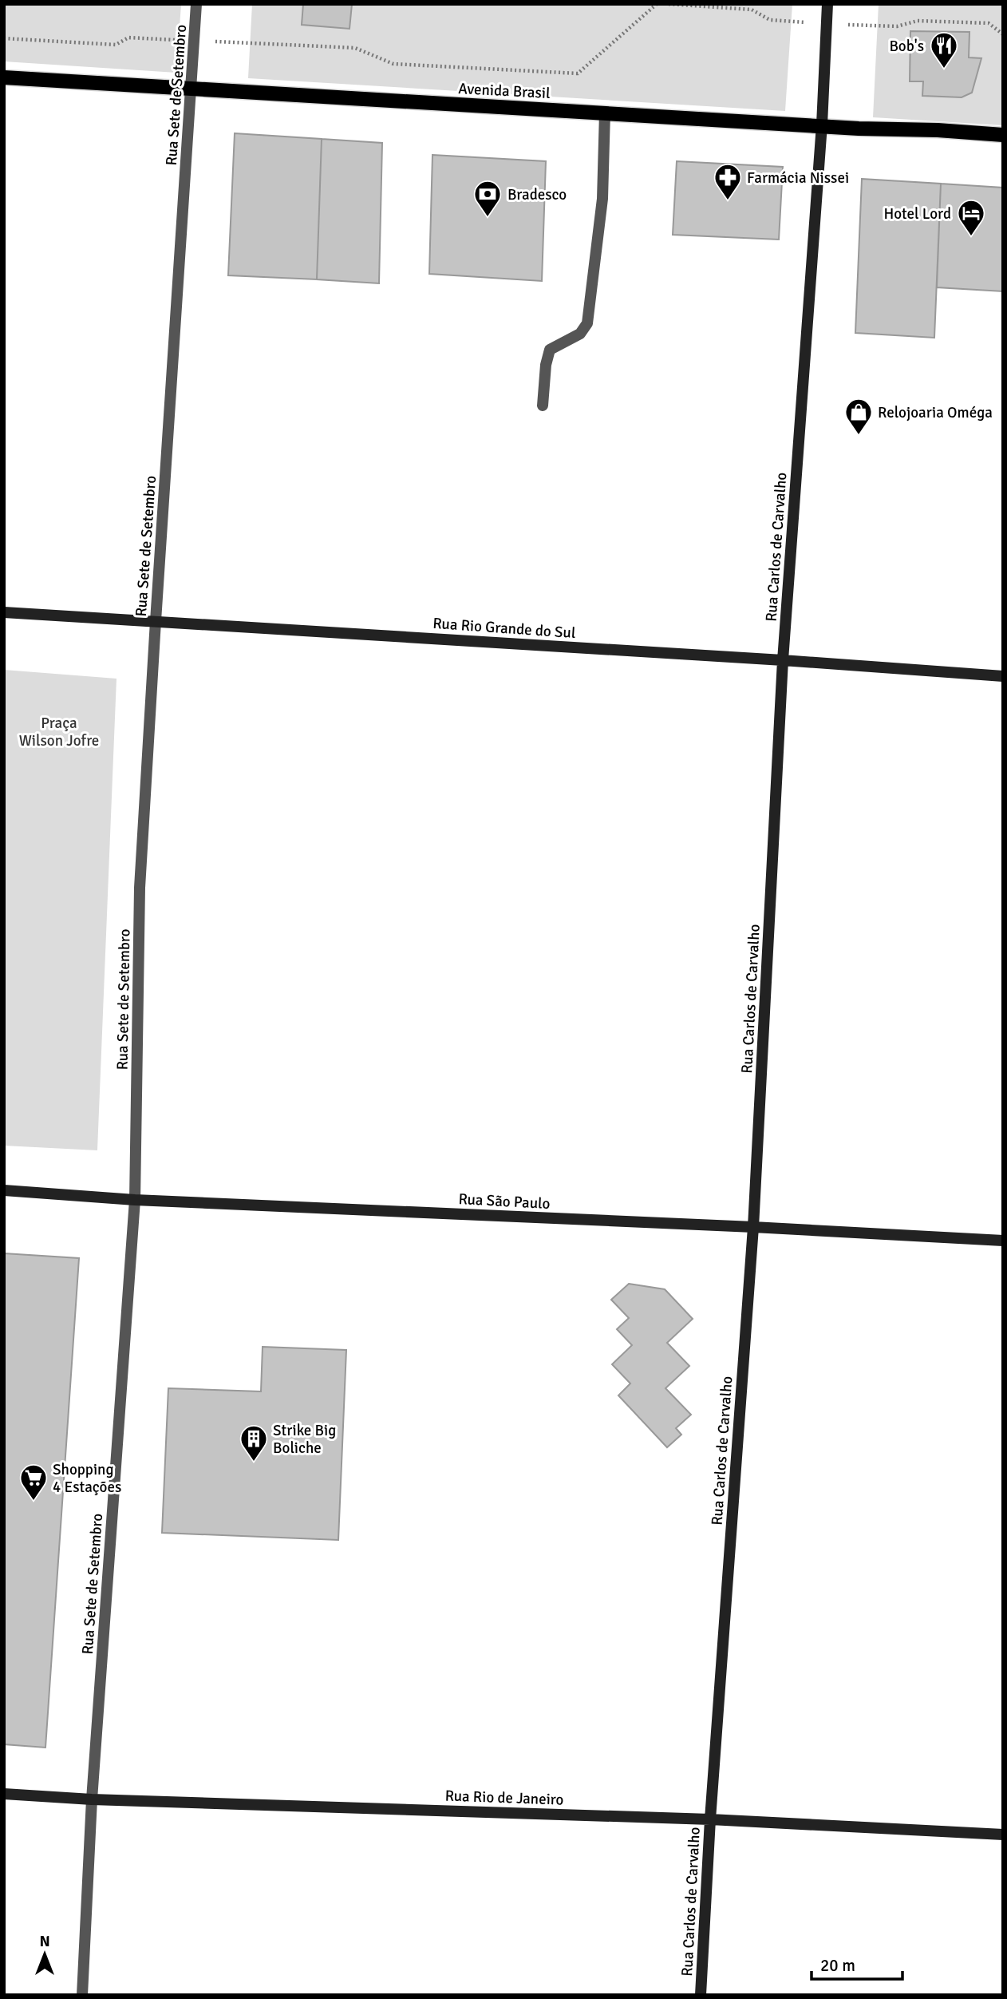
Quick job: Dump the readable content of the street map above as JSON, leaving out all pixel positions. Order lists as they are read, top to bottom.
{
  "streets": {
    "main road": [
      "Avenida Brasil",
      "Rua Carlos de Carvalho",
      "Rua Rio Grande do Sul",
      "Rua São Paulo",
      "Rua Rio de Janeiro"
    ],
    "street": ["Rua Sete de Setembro"]
  },
  "crossings": [
    ["Avenida Brasil", "Rua Sete de Setembro"],
    ["Avenida Brasil", "Rua Carlos de Carvalho"],
    ["Rua Sete de Setembro", "Rua Rio Grande do Sul"],
    ["Rua Sete de Setembro", "Rua São Paulo"],
    ["Rua Sete de Setembro", "Rua Rio de Janeiro"],
    ["Rua Carlos de Carvalho", "Rua Rio Grande do Sul"],
    ["Rua Carlos de Carvalho", "Rua São Paulo"],
    ["Rua Carlos de Carvalho", "Rua Rio de Janeiro"]
  ],
  "parks": ["Praça Wilson Jofre"],
  "places": {
    "restaurant": ["Bob's"],
    "pharmacy": ["Farmácia Nissei"],
    "bank": ["Bradesco"],
    "hotel": ["Hotel Lord"],
    "shop": ["Relojoaria Oméga"],
    "building": ["Strike Big Boliche"],
    "supermarket": ["Shopping 4 Estações"]
  },
  "scale_bar": "20 m",
  "north": "top"
}
